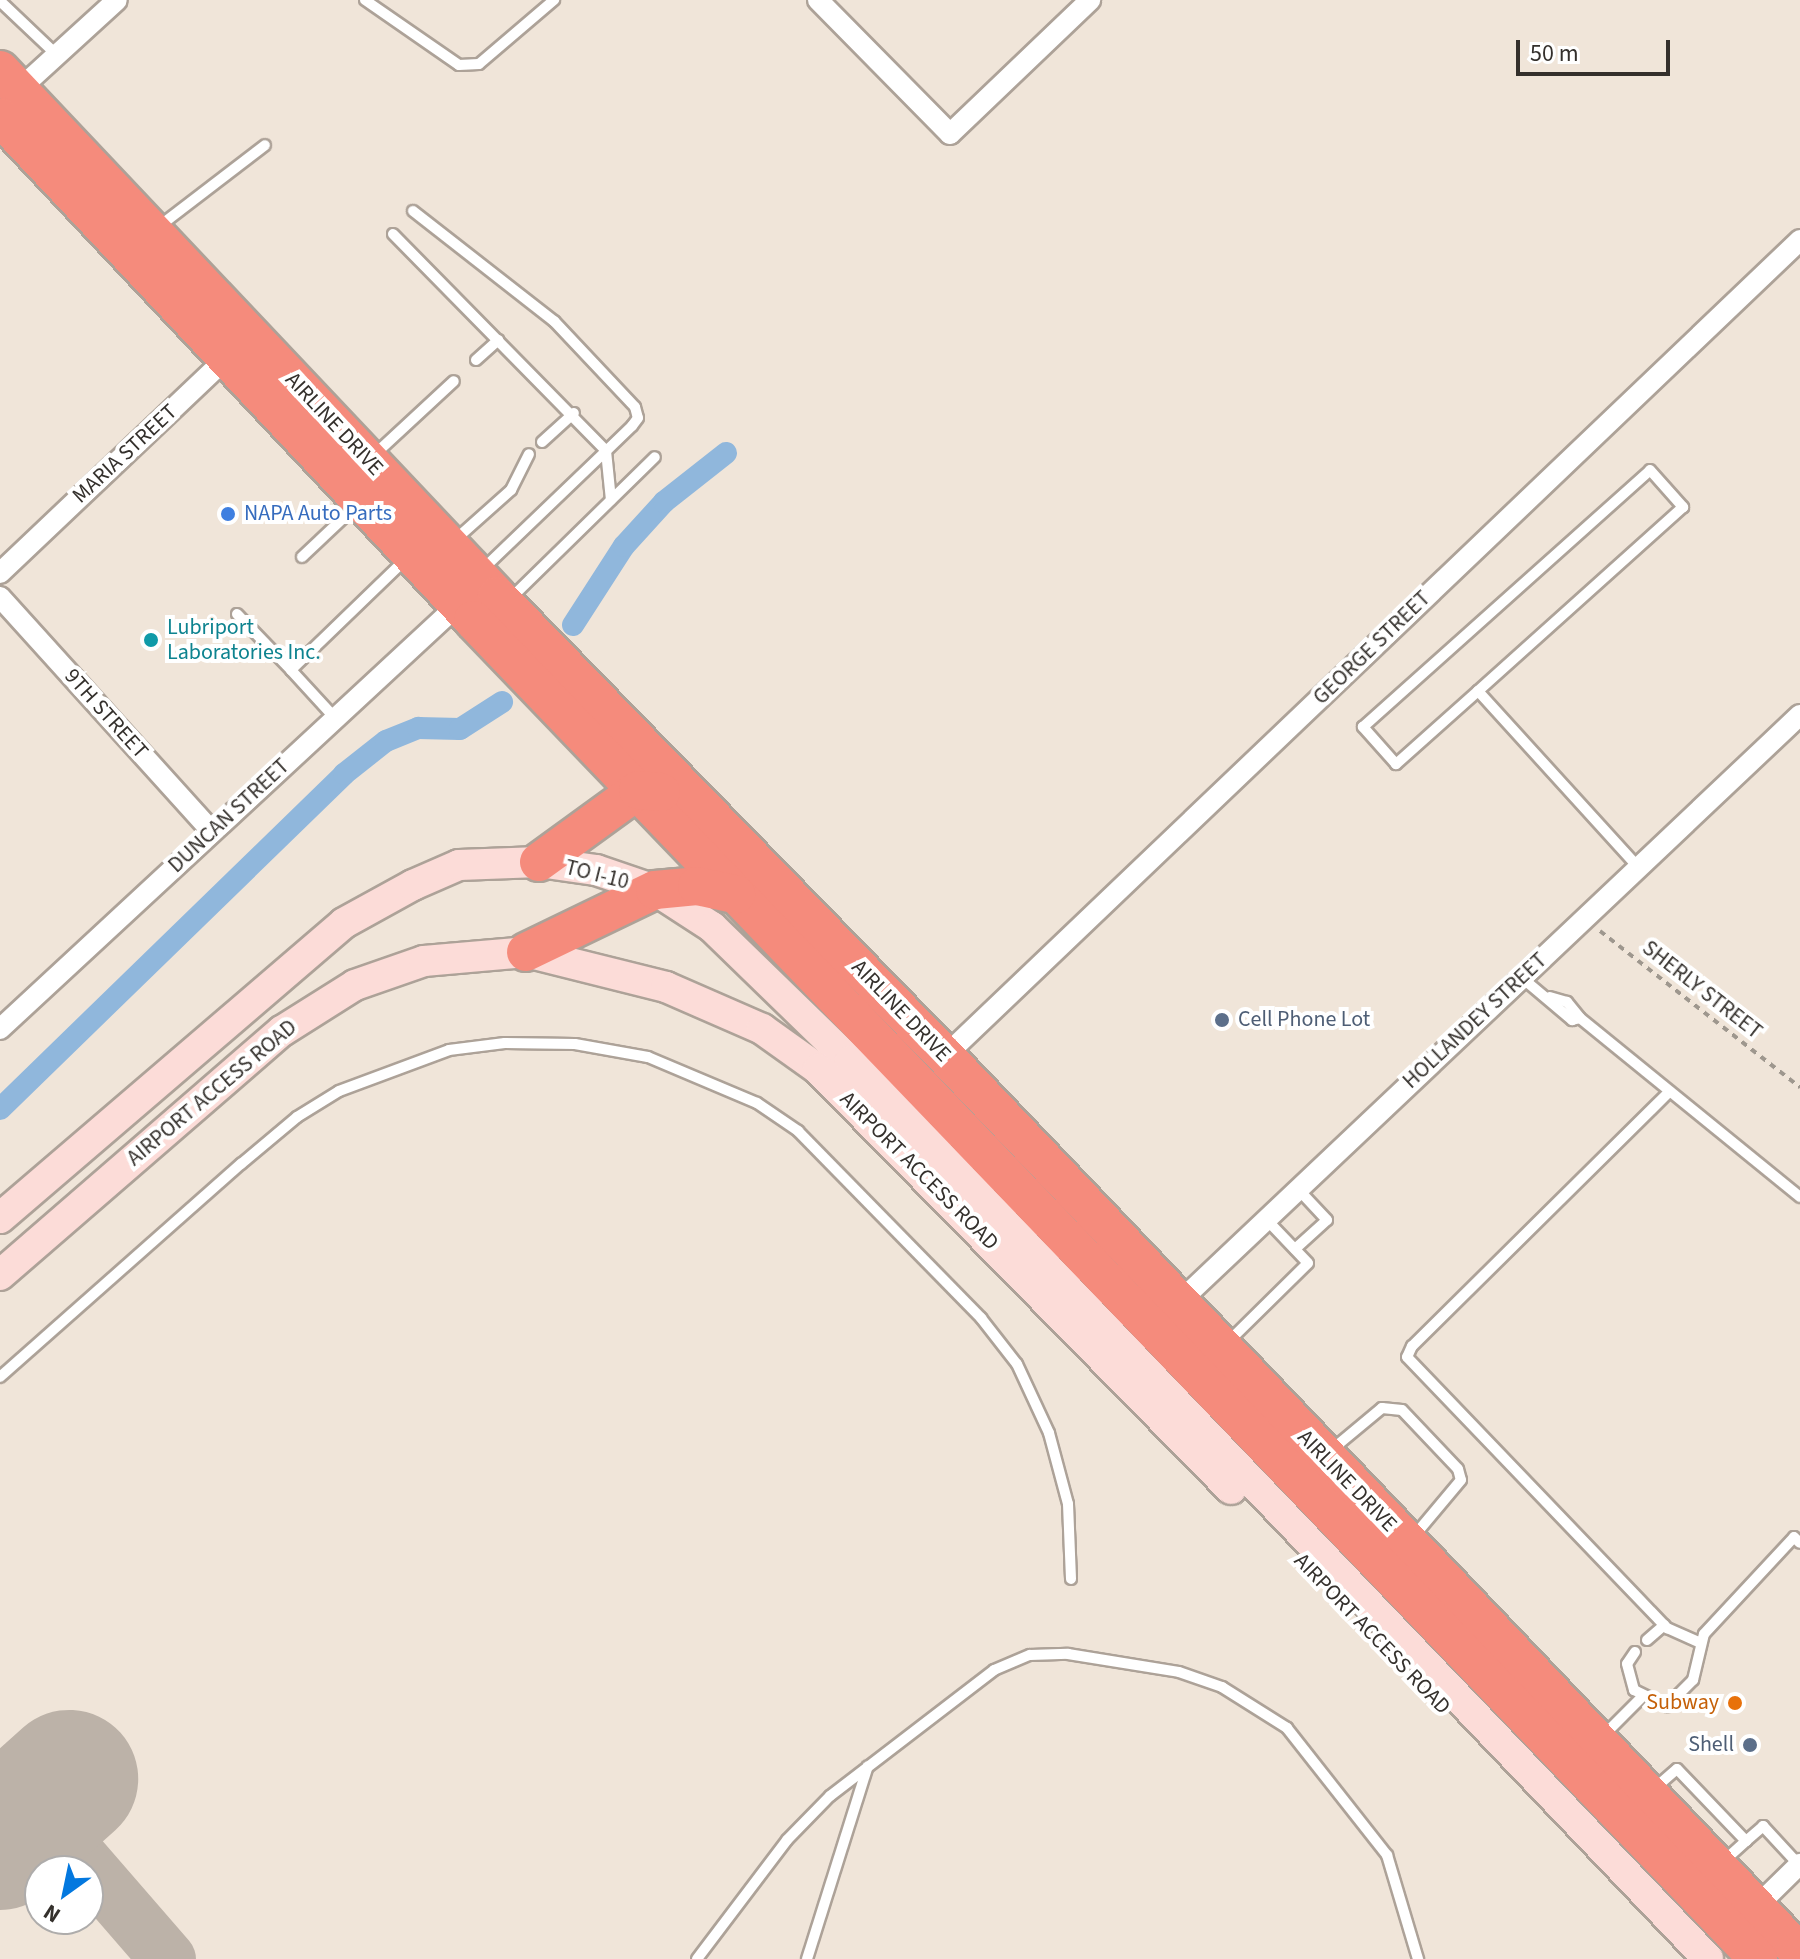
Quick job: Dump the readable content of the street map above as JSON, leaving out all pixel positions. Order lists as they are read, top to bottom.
{
  "streets": {
    "highway": ["AIRLINE DRIVE"],
    "street": [
      "MARIA STREET",
      "GEORGE STREET",
      "9TH STREET",
      "DUNCAN STREET",
      "TO I-10",
      "HOLLANDEY STREET",
      "AIRPORT ACCESS ROAD"
    ],
    "path": ["SHERLY STREET"]
  },
  "crossings": [
    ["AIRLINE DRIVE", "MARIA STREET"],
    ["AIRLINE DRIVE", "GEORGE STREET"],
    ["AIRLINE DRIVE", "DUNCAN STREET"],
    ["AIRLINE DRIVE", "HOLLANDEY STREET"],
    ["AIRLINE DRIVE", "AIRPORT ACCESS ROAD"],
    ["9TH STREET", "DUNCAN STREET"],
    ["TO I-10", "AIRPORT ACCESS ROAD"],
    ["SHERLY STREET", "HOLLANDEY STREET"]
  ],
  "places": [
    "NAPA Auto Parts",
    "Lubriport Laboratories Inc.",
    "Cell Phone Lot",
    "Subway",
    "Shell"
  ],
  "scale_bar": "50 m",
  "north": "bottom left"
}
